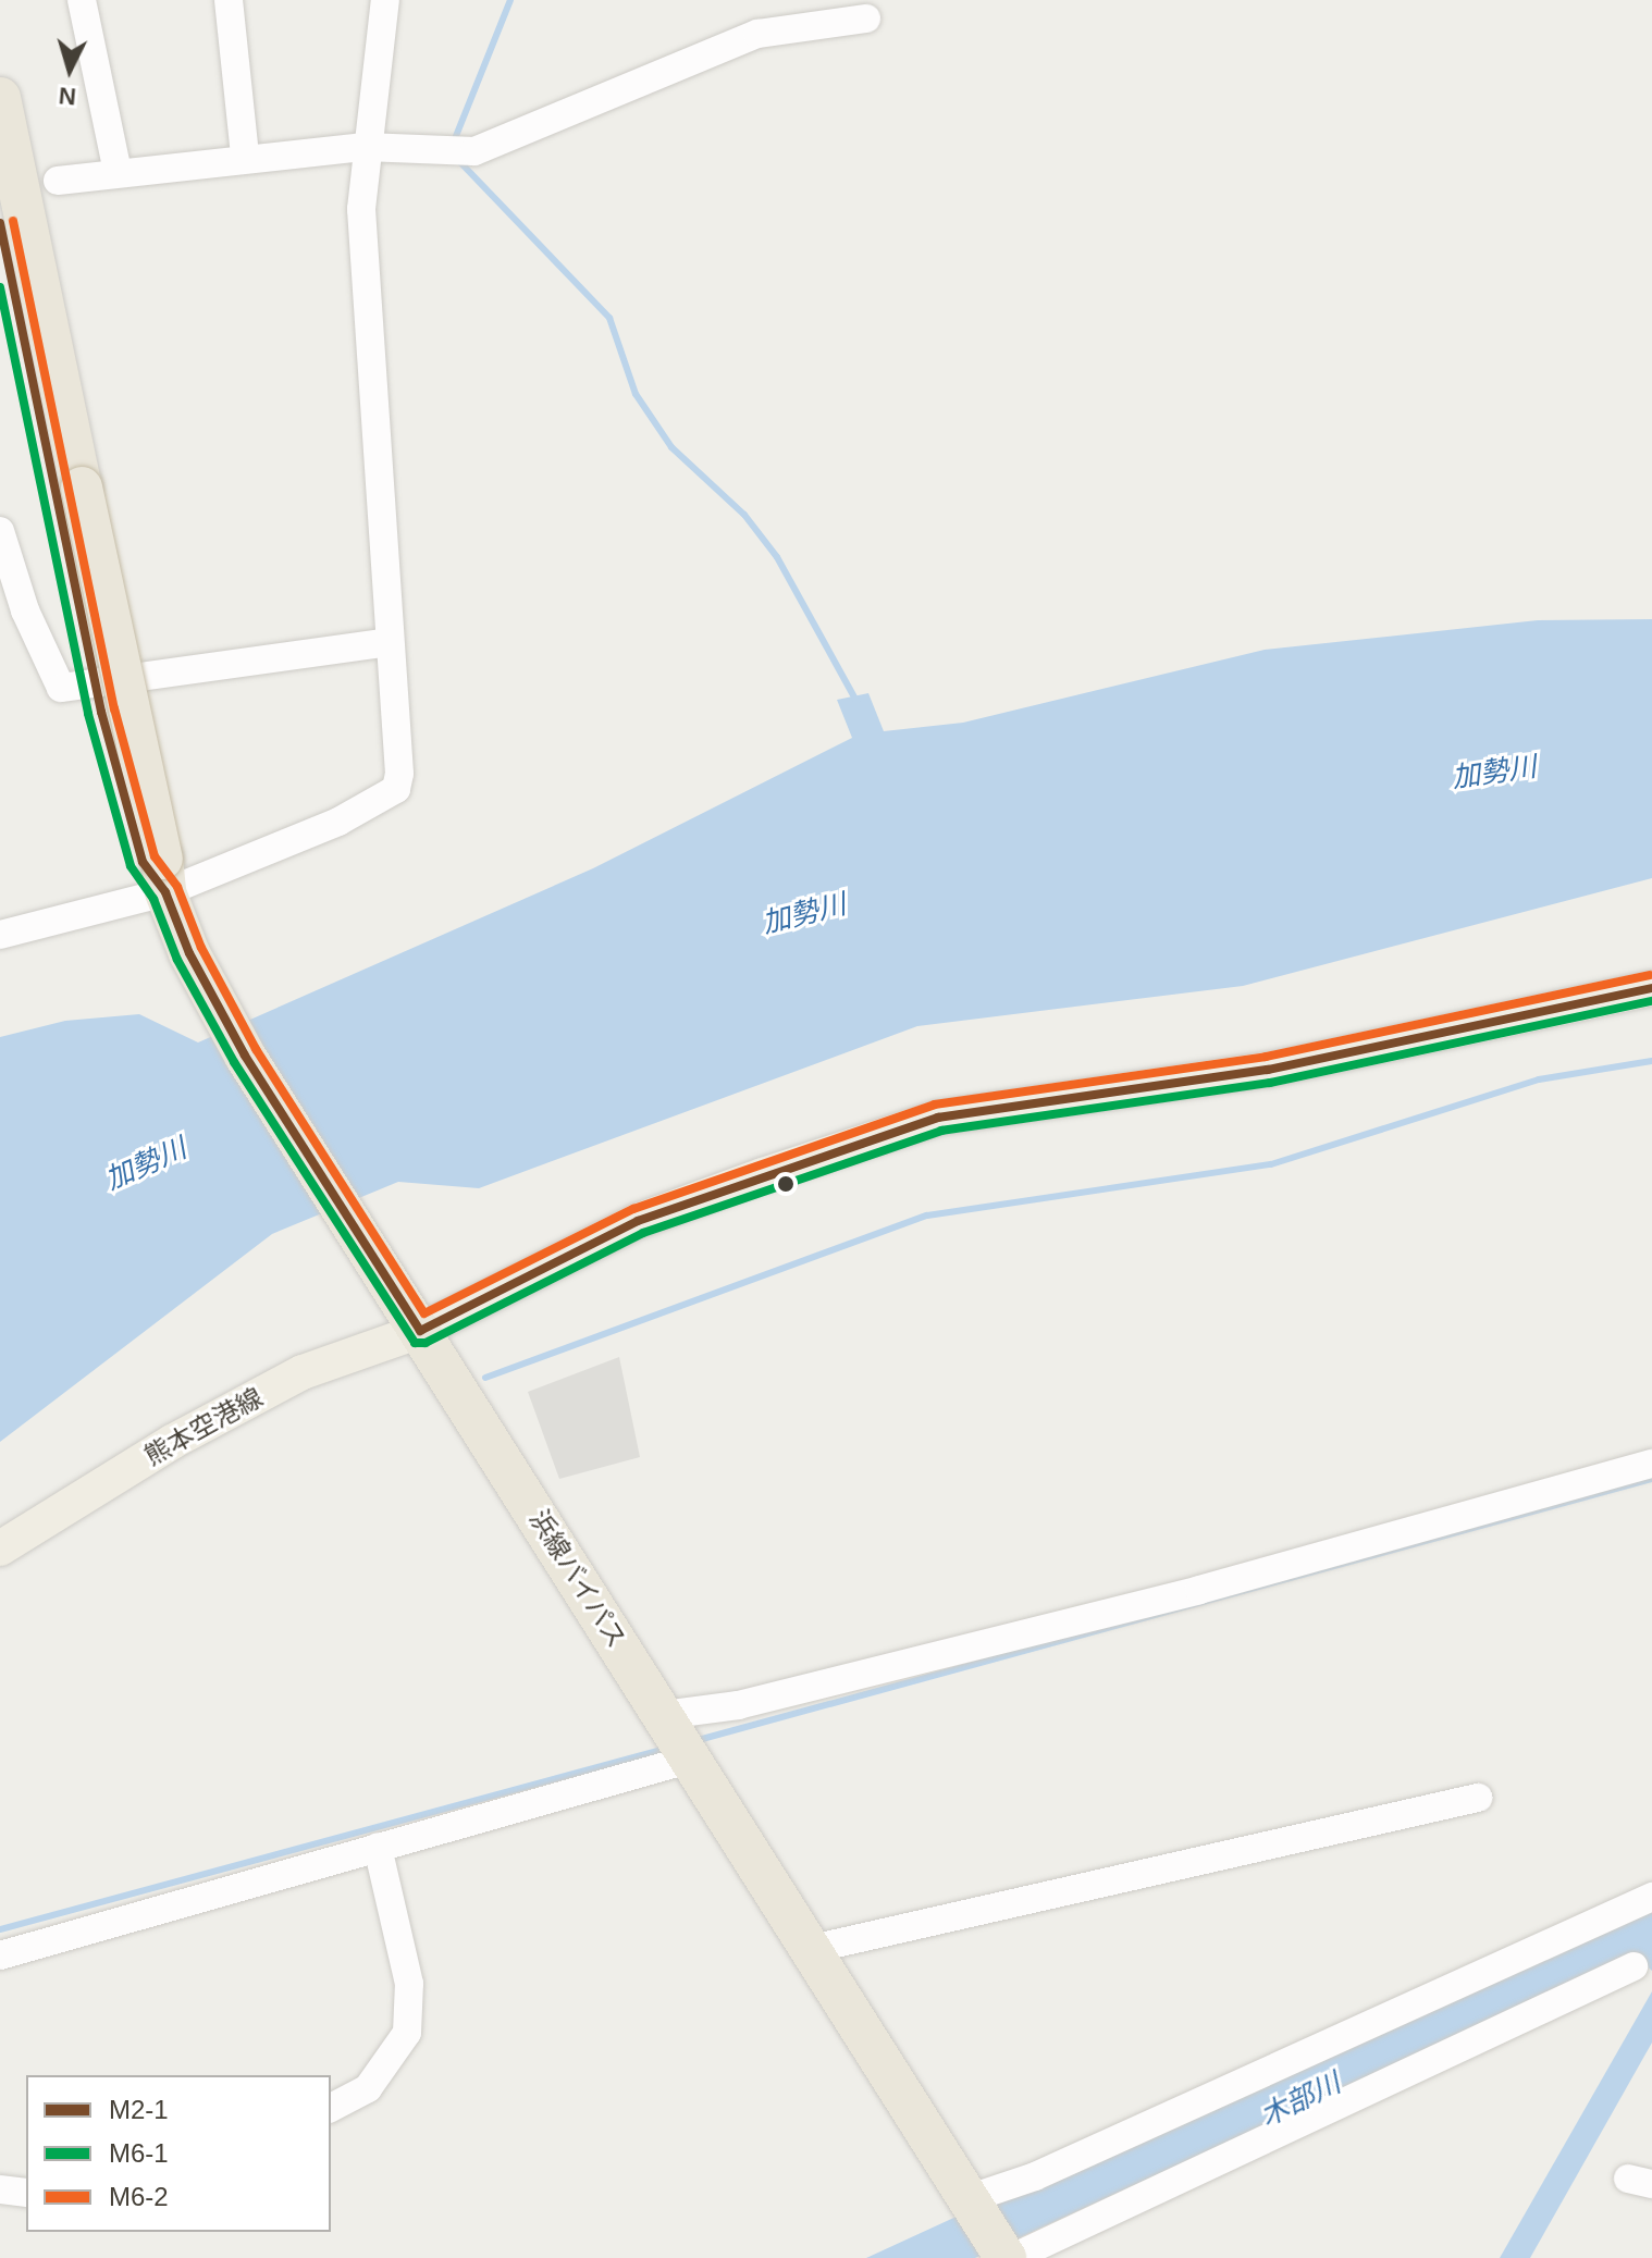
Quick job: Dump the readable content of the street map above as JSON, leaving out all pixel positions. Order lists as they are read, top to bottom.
{
  "streets": {
    "highway": ["浜線バイパス"],
    "main road": ["熊本空港線"]
  },
  "crossings": [
    ["熊本空港線", "浜線バイパス"]
  ],
  "water": ["加勢川", "木部川"],
  "lines": ["transit line M6-2", "transit line M2-1", "transit line M6-1"],
  "legend": ["M2-1", "M6-1", "M6-2"],
  "north": "bottom"
}
